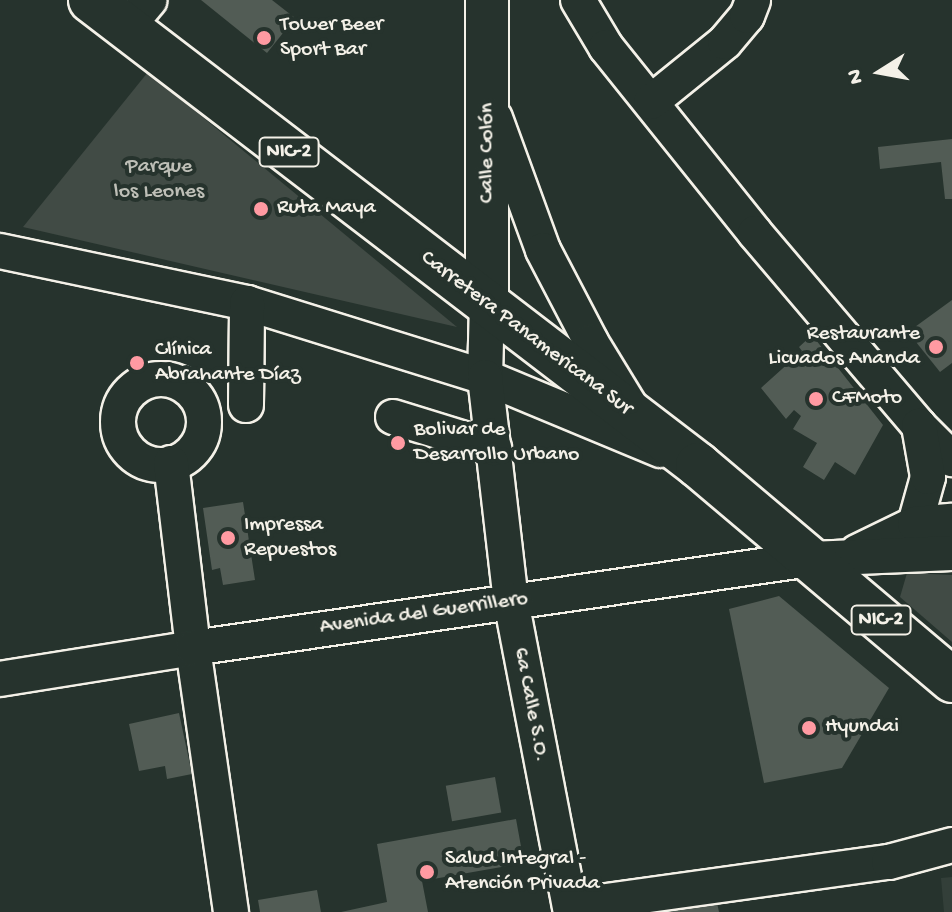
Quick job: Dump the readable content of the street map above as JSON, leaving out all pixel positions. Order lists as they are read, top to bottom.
{
  "streets": {
    "highway": ["NIC-2", "Carretera Panamericana Sur"],
    "main road": ["Calle Colón"],
    "street": ["Avenida del Guerrillero", "6a Calle S.O."]
  },
  "crossings": [
    ["Calle Colón", "Carretera Panamericana Sur"],
    ["Calle Colón", "6a Calle S.O."],
    ["Carretera Panamericana Sur", "Avenida del Guerrillero"],
    ["Carretera Panamericana Sur", "6a Calle S.O."],
    ["Avenida del Guerrillero", "6a Calle S.O."]
  ],
  "parks": ["Parque los Leones"],
  "places": [
    "Tower Beer Sport Bar",
    "Ruta Maya",
    "Restaurante Licuados Ananda",
    "Clínica Abrahante Díaz",
    "CFMoto",
    "Bolivar de Desarrollo Urbano",
    "Impressa Repuestos",
    "Hyundai",
    "Salud Integral - Atención Privada"
  ],
  "north": "left"
}
